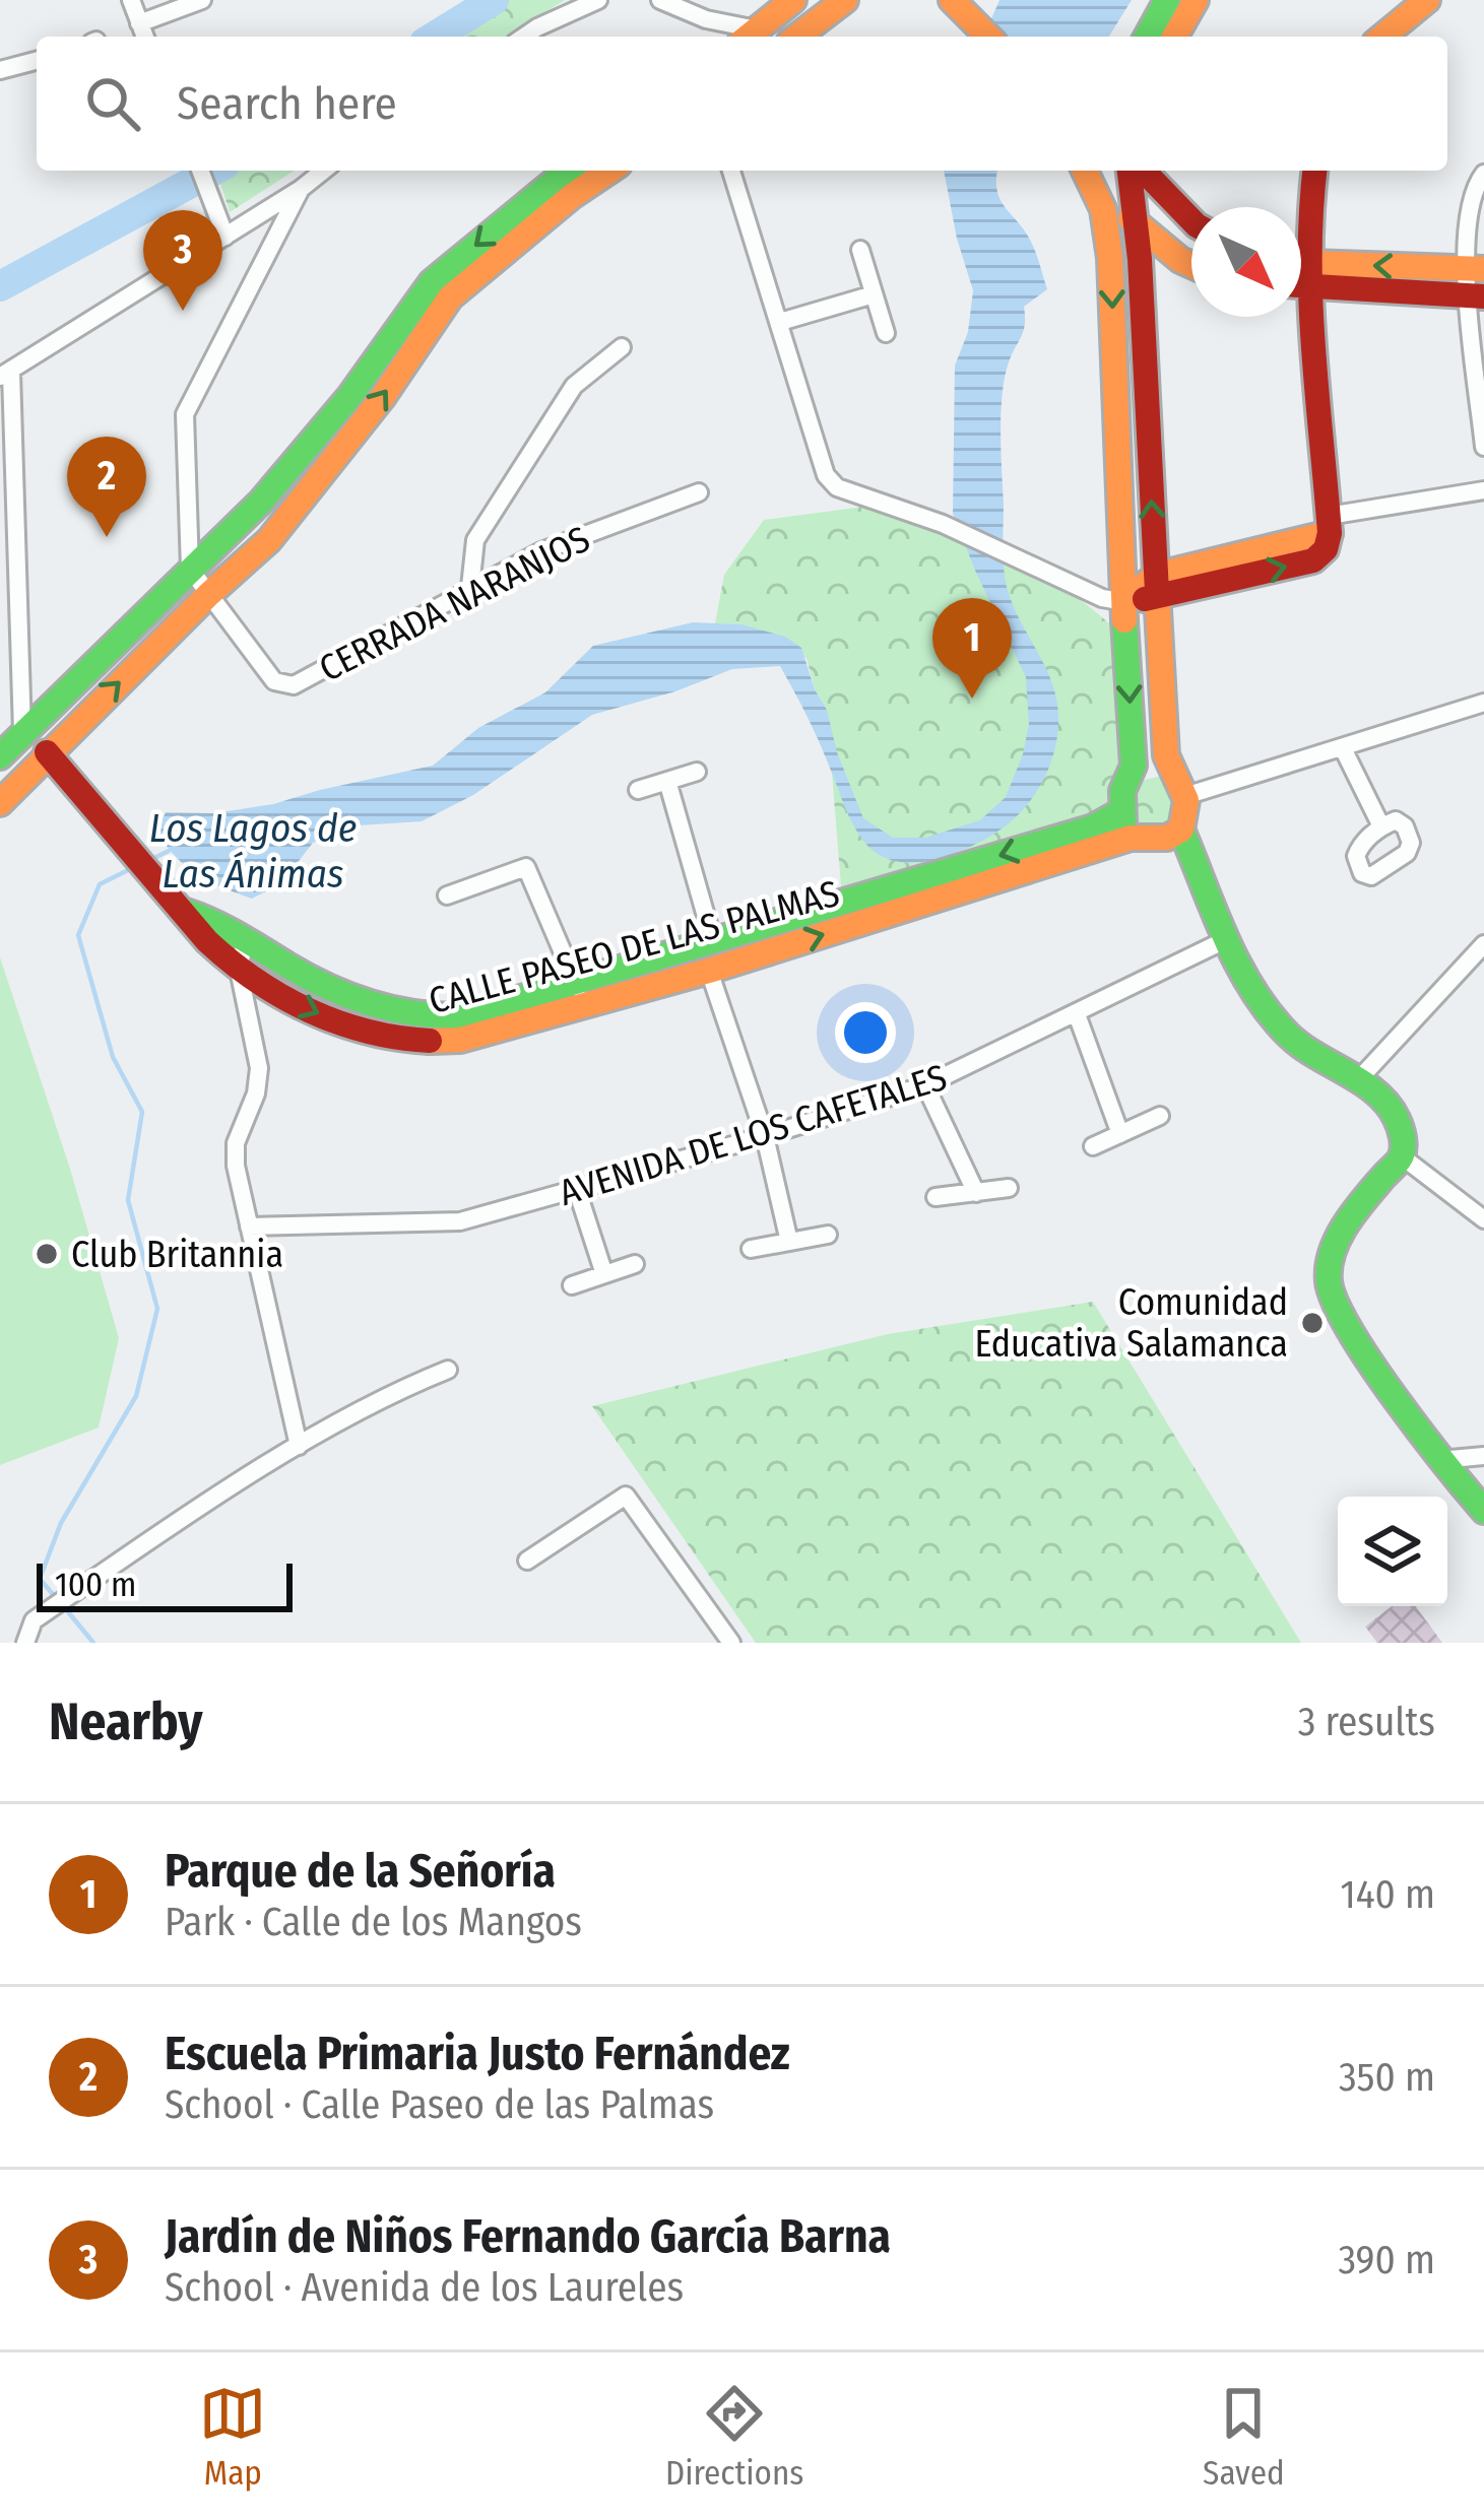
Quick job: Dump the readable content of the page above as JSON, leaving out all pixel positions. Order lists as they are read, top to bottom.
{
  "streets": {
    "street": ["CERRADA NARANJOS", "CALLE PASEO DE LAS PALMAS", "AVENIDA DE LOS CAFETALES"]
  },
  "water": ["Los Lagos de Las Ánimas"],
  "places": ["Club Britannia", "Comunidad Educativa Salamanca"],
  "scale_bar": "100 m",
  "north": "bottom right",
  "page": {
    "search": "Search here",
    "pins": ["3", "2", "1"],
    "scale": "100 m",
    "heading": ["Nearby", "3 results"],
    "list": [
      {
        "mark": "1",
        "name": "Parque de la Señoría",
        "note": "Park · Calle de los Mangos",
        "value": "140 m"
      },
      {
        "mark": "2",
        "name": "Escuela Primaria Justo Fernández",
        "note": "School · Calle Paseo de las Palmas",
        "value": "350 m"
      },
      {
        "mark": "3",
        "name": "Jardín de Niños Fernando García Barna",
        "note": "School · Avenida de los Laureles",
        "value": "390 m"
      }
    ],
    "nav": ["Map", "Directions", "Saved"]
  }
}
